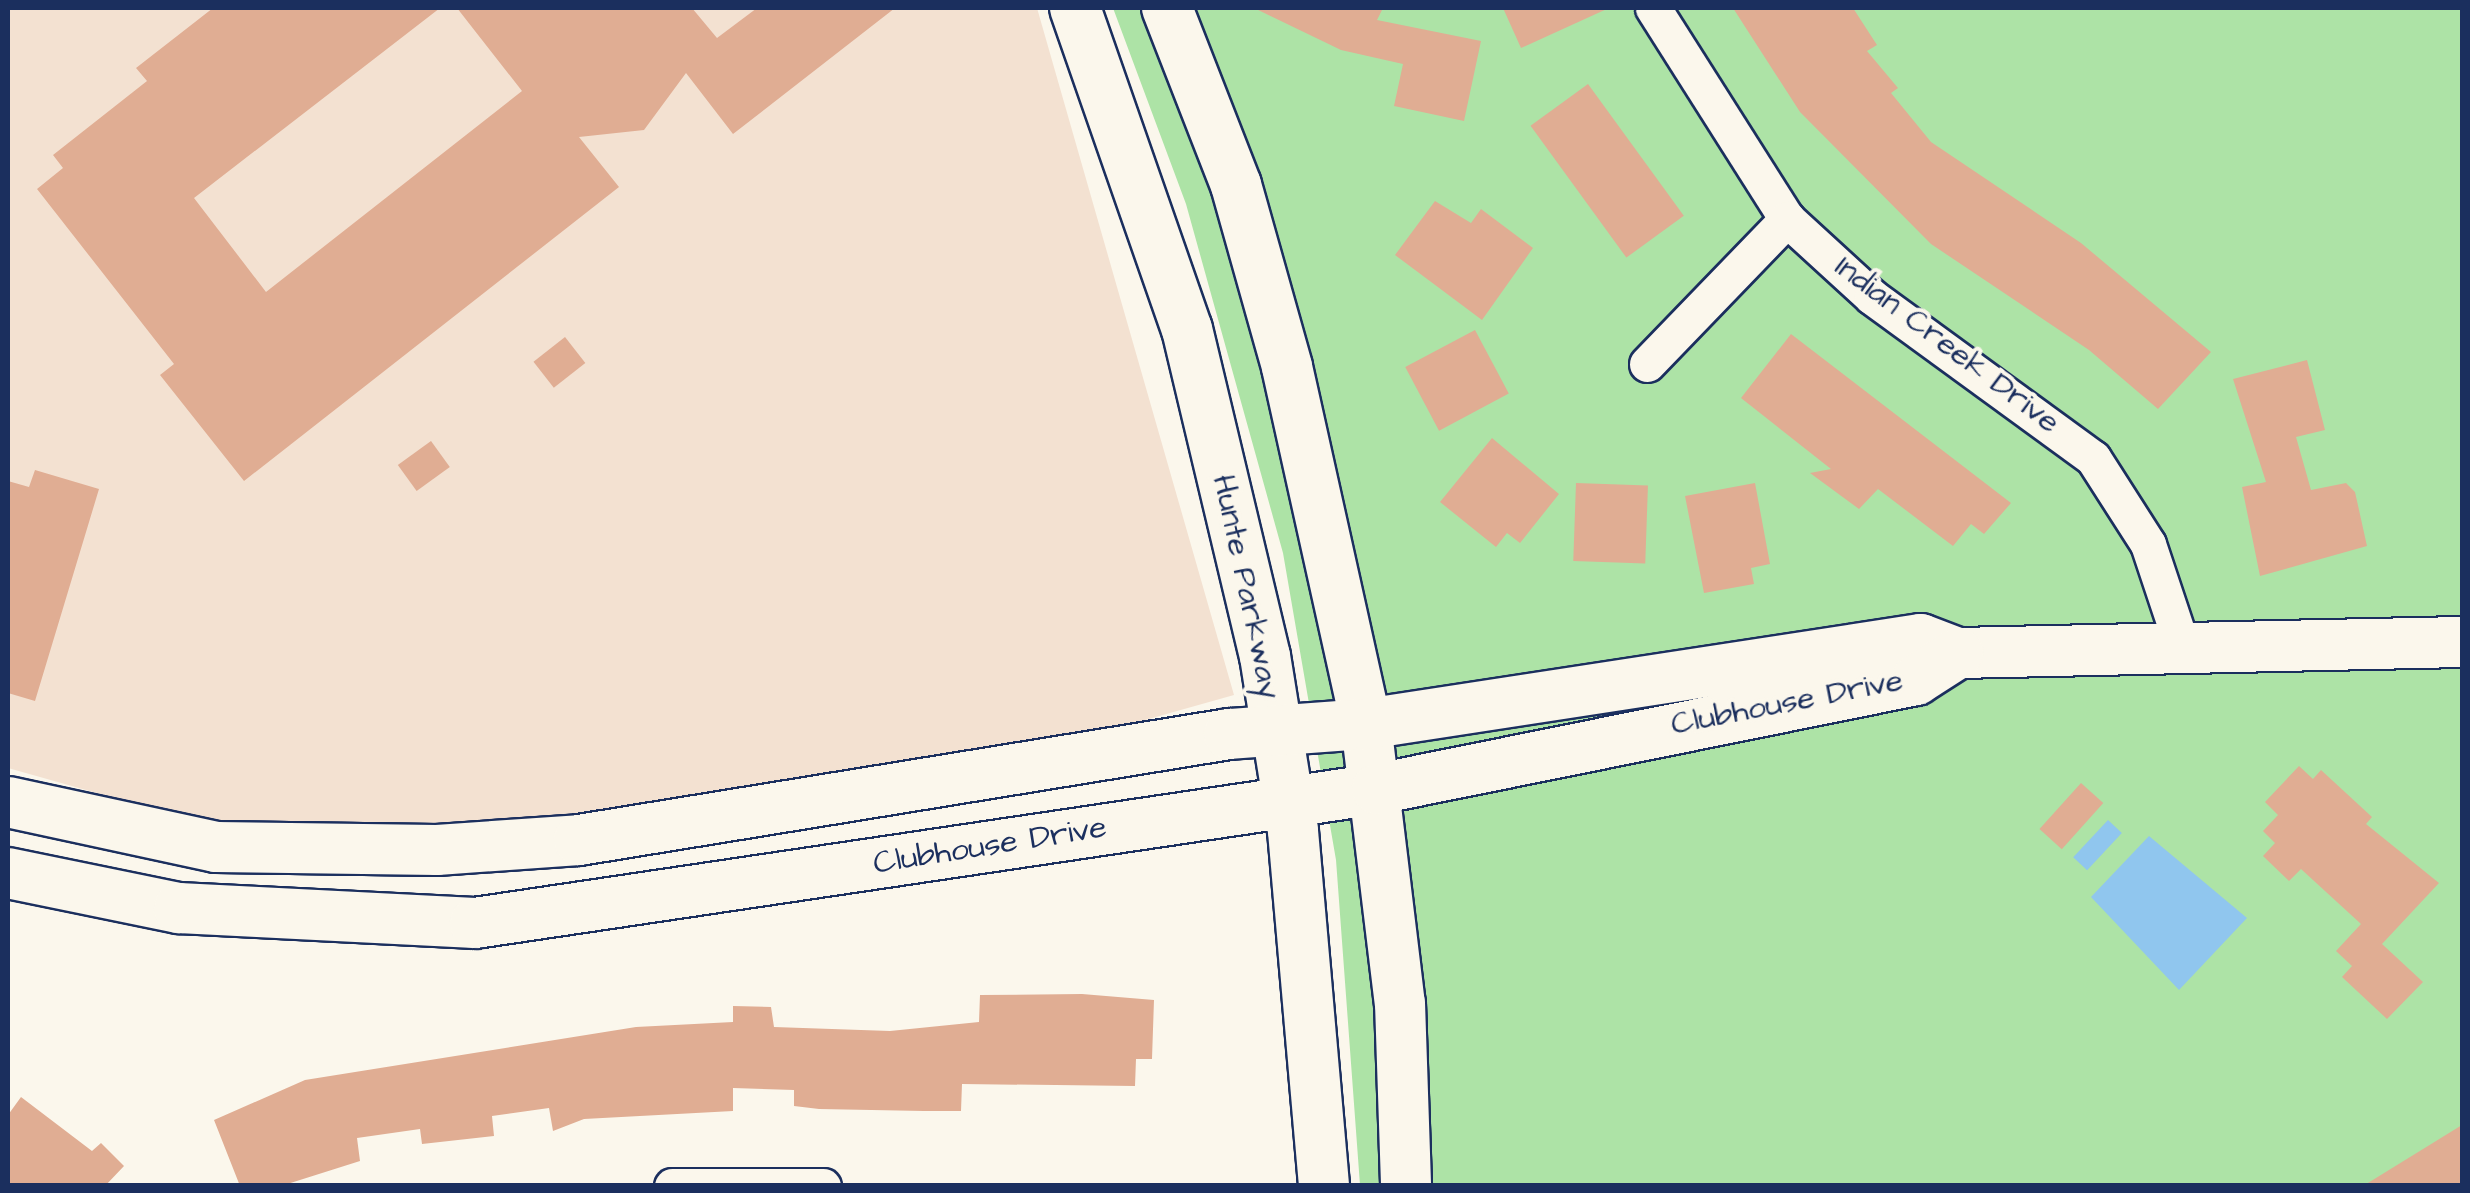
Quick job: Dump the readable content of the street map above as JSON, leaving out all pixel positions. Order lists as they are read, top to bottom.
{
  "streets": {
    "street": ["Indian Creek Drive", "Hunte Parkway", "Clubhouse Drive"]
  },
  "crossings": [
    ["Indian Creek Drive", "Clubhouse Drive"],
    ["Hunte Parkway", "Clubhouse Drive"]
  ]
}
